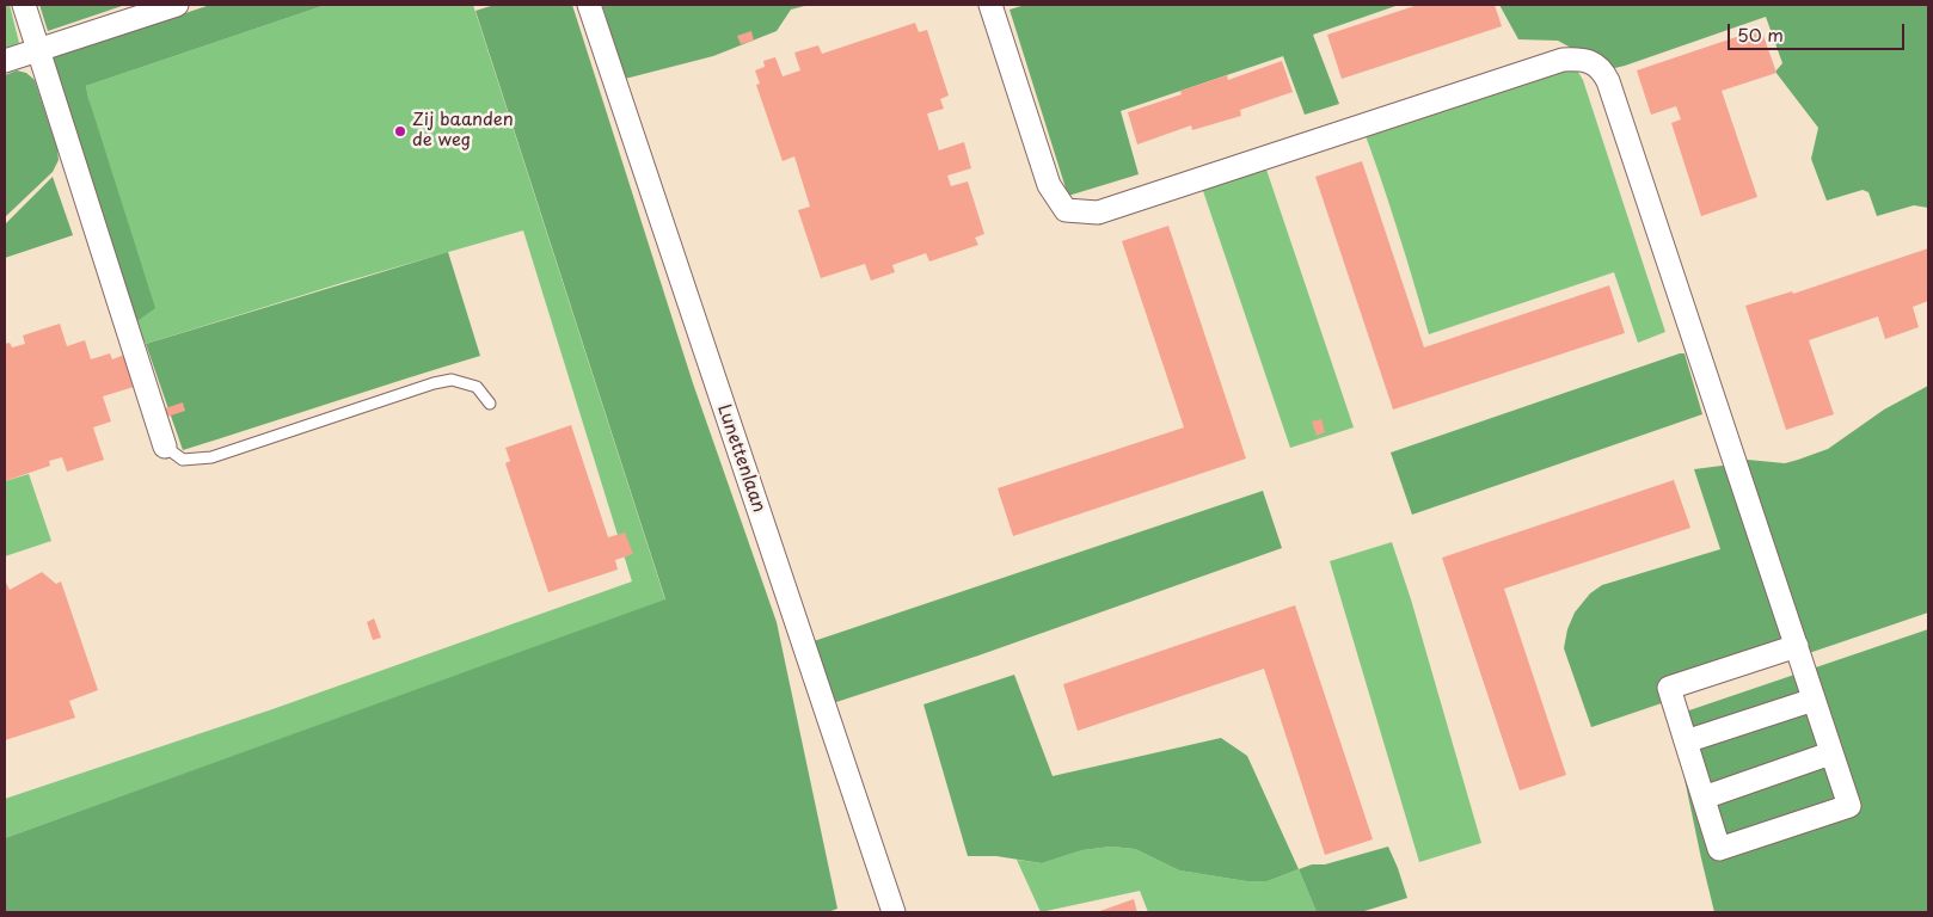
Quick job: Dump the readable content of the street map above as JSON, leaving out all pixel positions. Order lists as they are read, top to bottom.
{
  "streets": {
    "street": ["Lunettenlaan"]
  },
  "places": ["Zij baanden de weg"],
  "scale_bar": "50 m"
}
